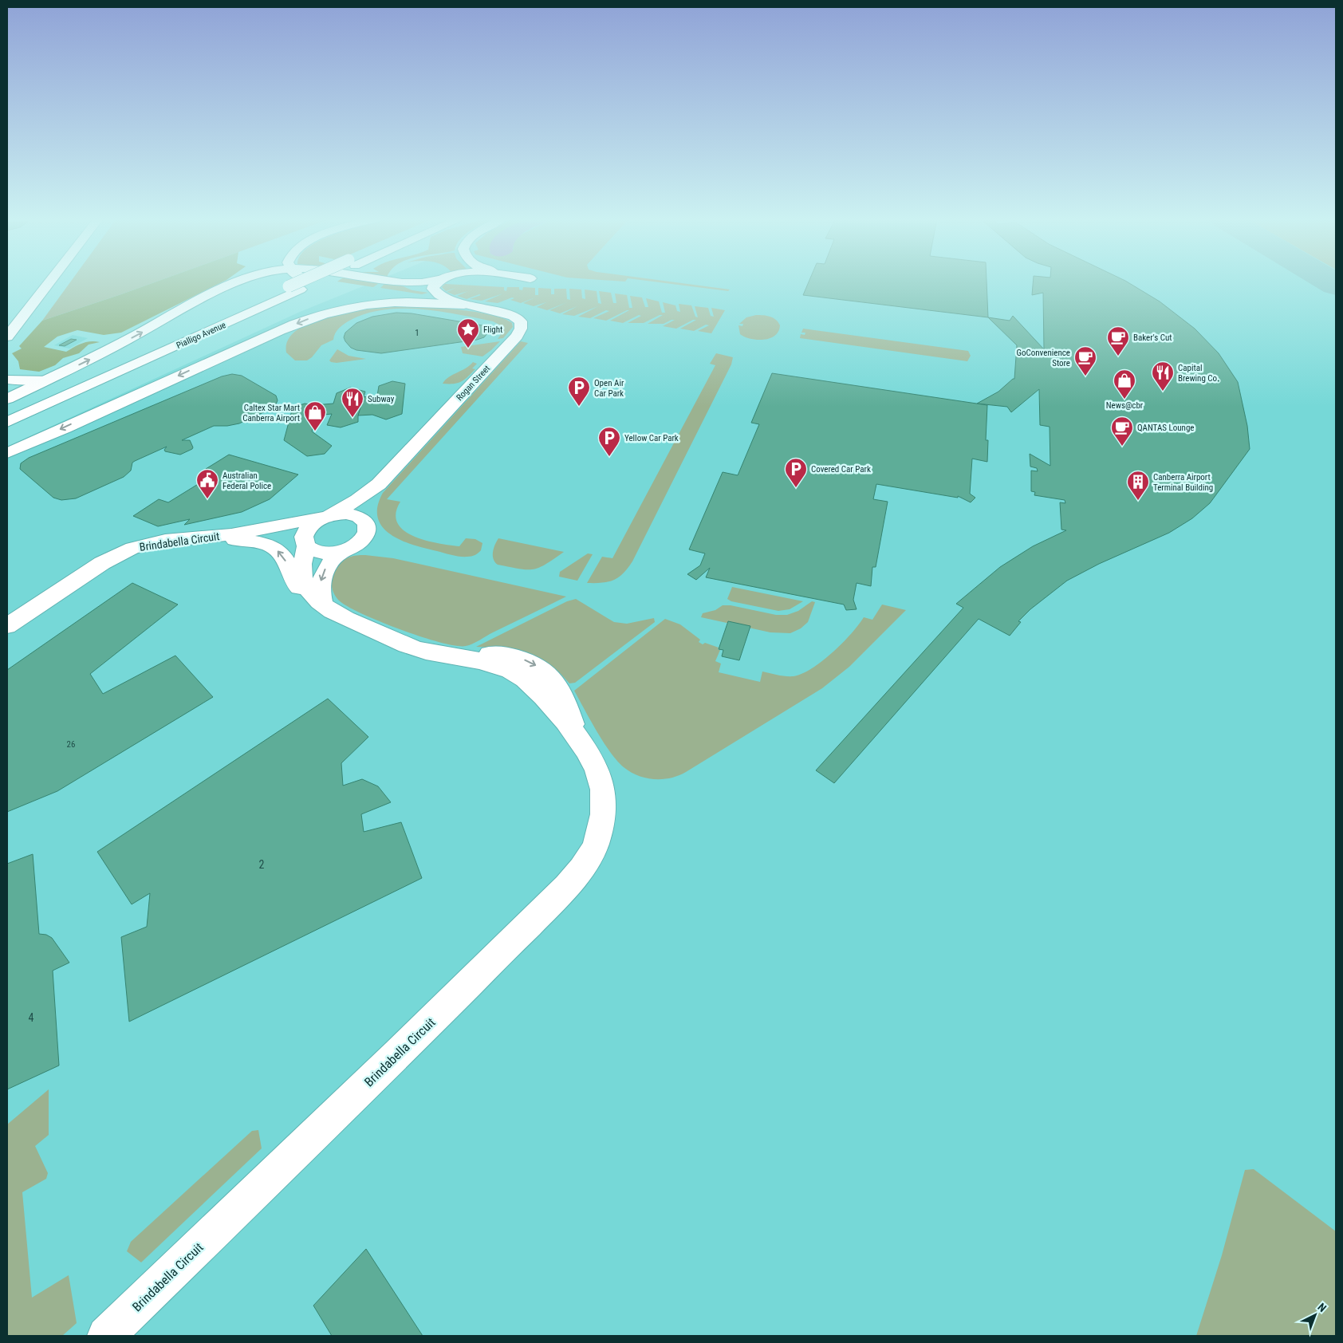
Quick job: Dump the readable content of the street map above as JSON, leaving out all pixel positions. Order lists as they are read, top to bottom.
{
  "streets": {
    "main road": ["Pialligo Avenue", "Rogan Street", "Brindabella Circuit"]
  },
  "crossings": [
    ["Rogan Street", "Brindabella Circuit"]
  ],
  "places": {
    "place": ["Flight"],
    "cafe": ["Baker's Cut", "GoConvenience Store", "QANTAS Lounge"],
    "restaurant": ["Capital Brewing Co.", "Subway"],
    "shop": ["News@cbr", "Caltex Star Mart Canberra Airport"],
    "parking": ["Open Air Car Park", "Yellow Car Park", "Covered Car Park"],
    "public building": ["Australian Federal Police"],
    "building": ["Canberra Airport Terminal Building"]
  },
  "house_numbers": [
    "1",
    "26",
    "2",
    "4"
  ],
  "north": "top right"
}
